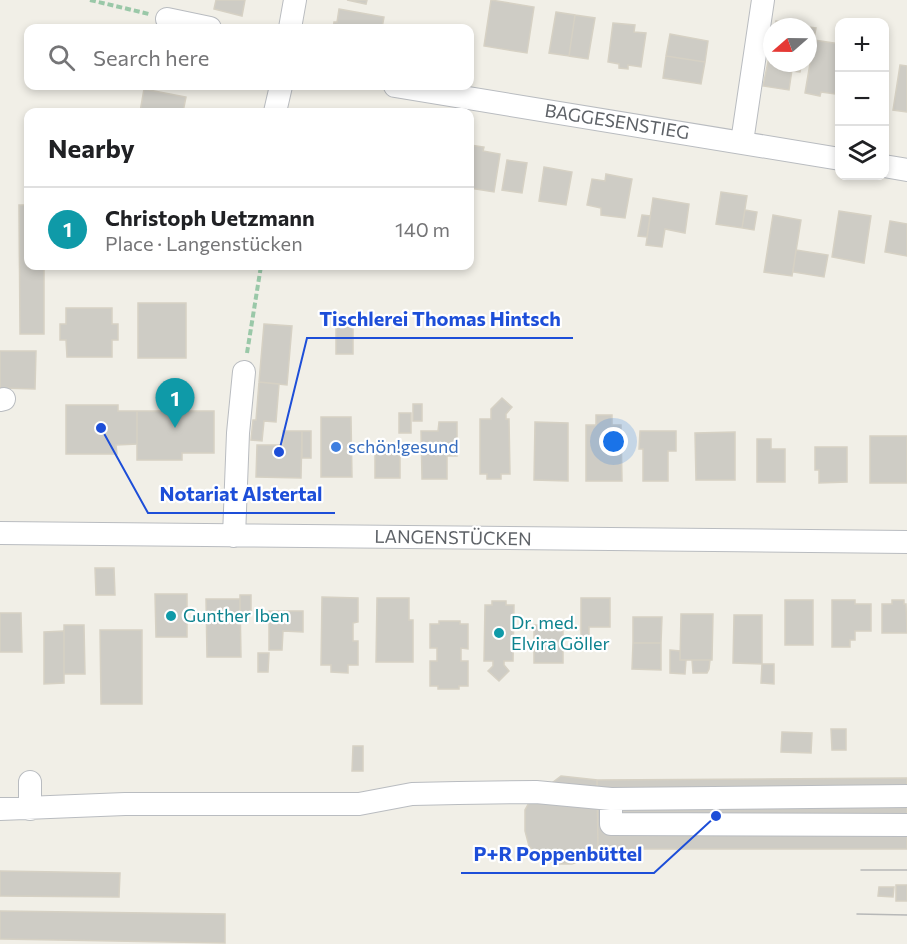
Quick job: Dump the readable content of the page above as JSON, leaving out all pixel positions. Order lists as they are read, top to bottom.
{
  "streets": {
    "street": ["BAGGESENSTIEG", "LANGENSTÜCKEN"]
  },
  "places": [
    "Notariat Alstertal",
    "schön!gesund",
    "Tischlerei Thomas Hintsch",
    "Gunther Iben",
    "Dr. med. Elvira Göller",
    "P+R Poppenbüttel"
  ],
  "north": "left",
  "page": {
    "map_buttons": ["+", "−"],
    "search": "Search here",
    "heading": "Nearby",
    "list": [
      {
        "mark": "1",
        "name": "Christoph Uetzmann",
        "note": "Place · Langenstücken",
        "value": "140 m"
      }
    ],
    "pins": "1"
  }
}
